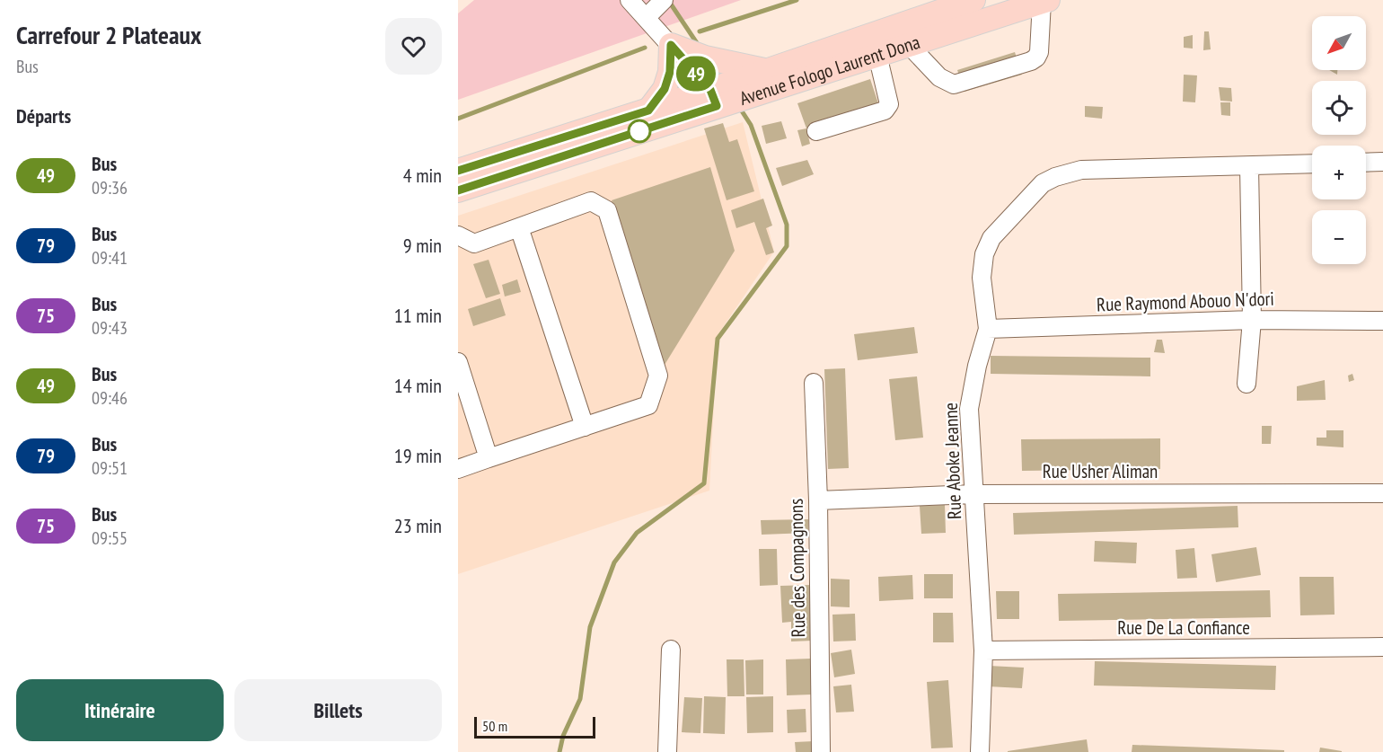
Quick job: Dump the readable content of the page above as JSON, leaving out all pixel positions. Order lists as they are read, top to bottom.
{
  "streets": {
    "main road": ["Avenue Fologo Laurent Dona"],
    "street": [
      "Rue Raymond Abouo N'dori",
      "Rue Aboke Jeanne",
      "Rue Usher Aliman",
      "Rue des Compagnons",
      "Rue De La Confiance"
    ]
  },
  "crossings": [
    ["Rue Raymond Abouo N'dori", "Rue Aboke Jeanne"],
    ["Rue Aboke Jeanne", "Rue Usher Aliman"],
    ["Rue Aboke Jeanne", "Rue De La Confiance"],
    ["Rue Usher Aliman", "Rue des Compagnons"]
  ],
  "lines": ["bus line 49"],
  "scale_bar": "50 m",
  "north": "bottom left",
  "page": {
    "heading": [
      ["Carrefour 2 Plateaux", "Bus"],
      "Départs"
    ],
    "on_map": "49",
    "map_buttons": ["+", "−"],
    "list": [
      {
        "mark": "49",
        "name": "Bus",
        "note": "09:36",
        "value": "4 min"
      },
      {
        "mark": "79",
        "name": "Bus",
        "note": "09:41",
        "value": "9 min"
      },
      {
        "mark": "75",
        "name": "Bus",
        "note": "09:43",
        "value": "11 min"
      },
      {
        "mark": "49",
        "name": "Bus",
        "note": "09:46",
        "value": "14 min"
      },
      {
        "mark": "79",
        "name": "Bus",
        "note": "09:51",
        "value": "19 min"
      },
      {
        "mark": "75",
        "name": "Bus",
        "note": "09:55",
        "value": "23 min"
      }
    ],
    "buttons": ["Itinéraire", "Billets"],
    "scale": "50 m"
  }
}
